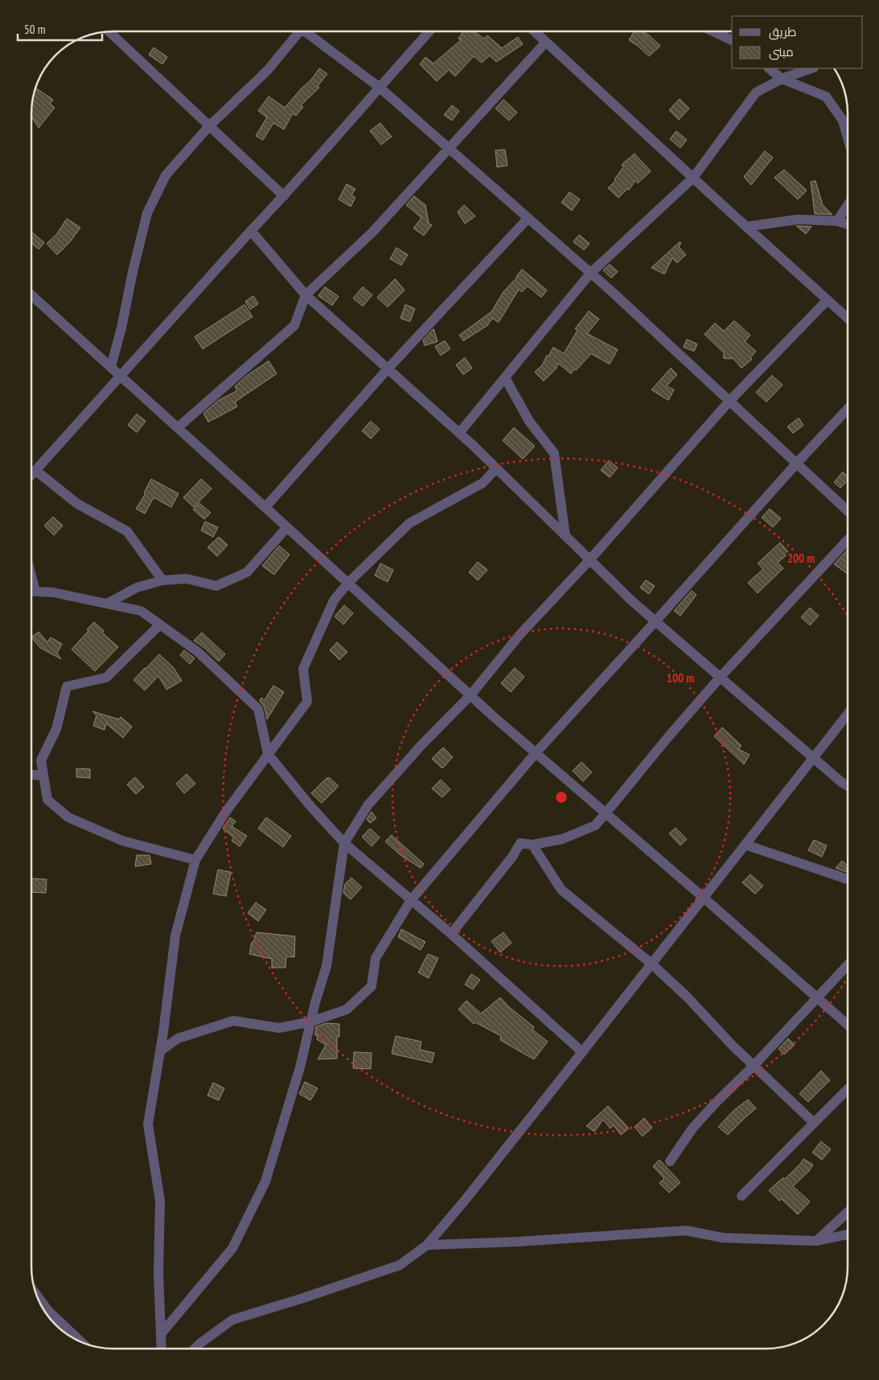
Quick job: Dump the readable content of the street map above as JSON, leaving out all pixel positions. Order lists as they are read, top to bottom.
{
  "legend": ["طريق", "مبنى"],
  "scale_bar": "50 m",
  "rings": ["200 m", "100 m"]
}
